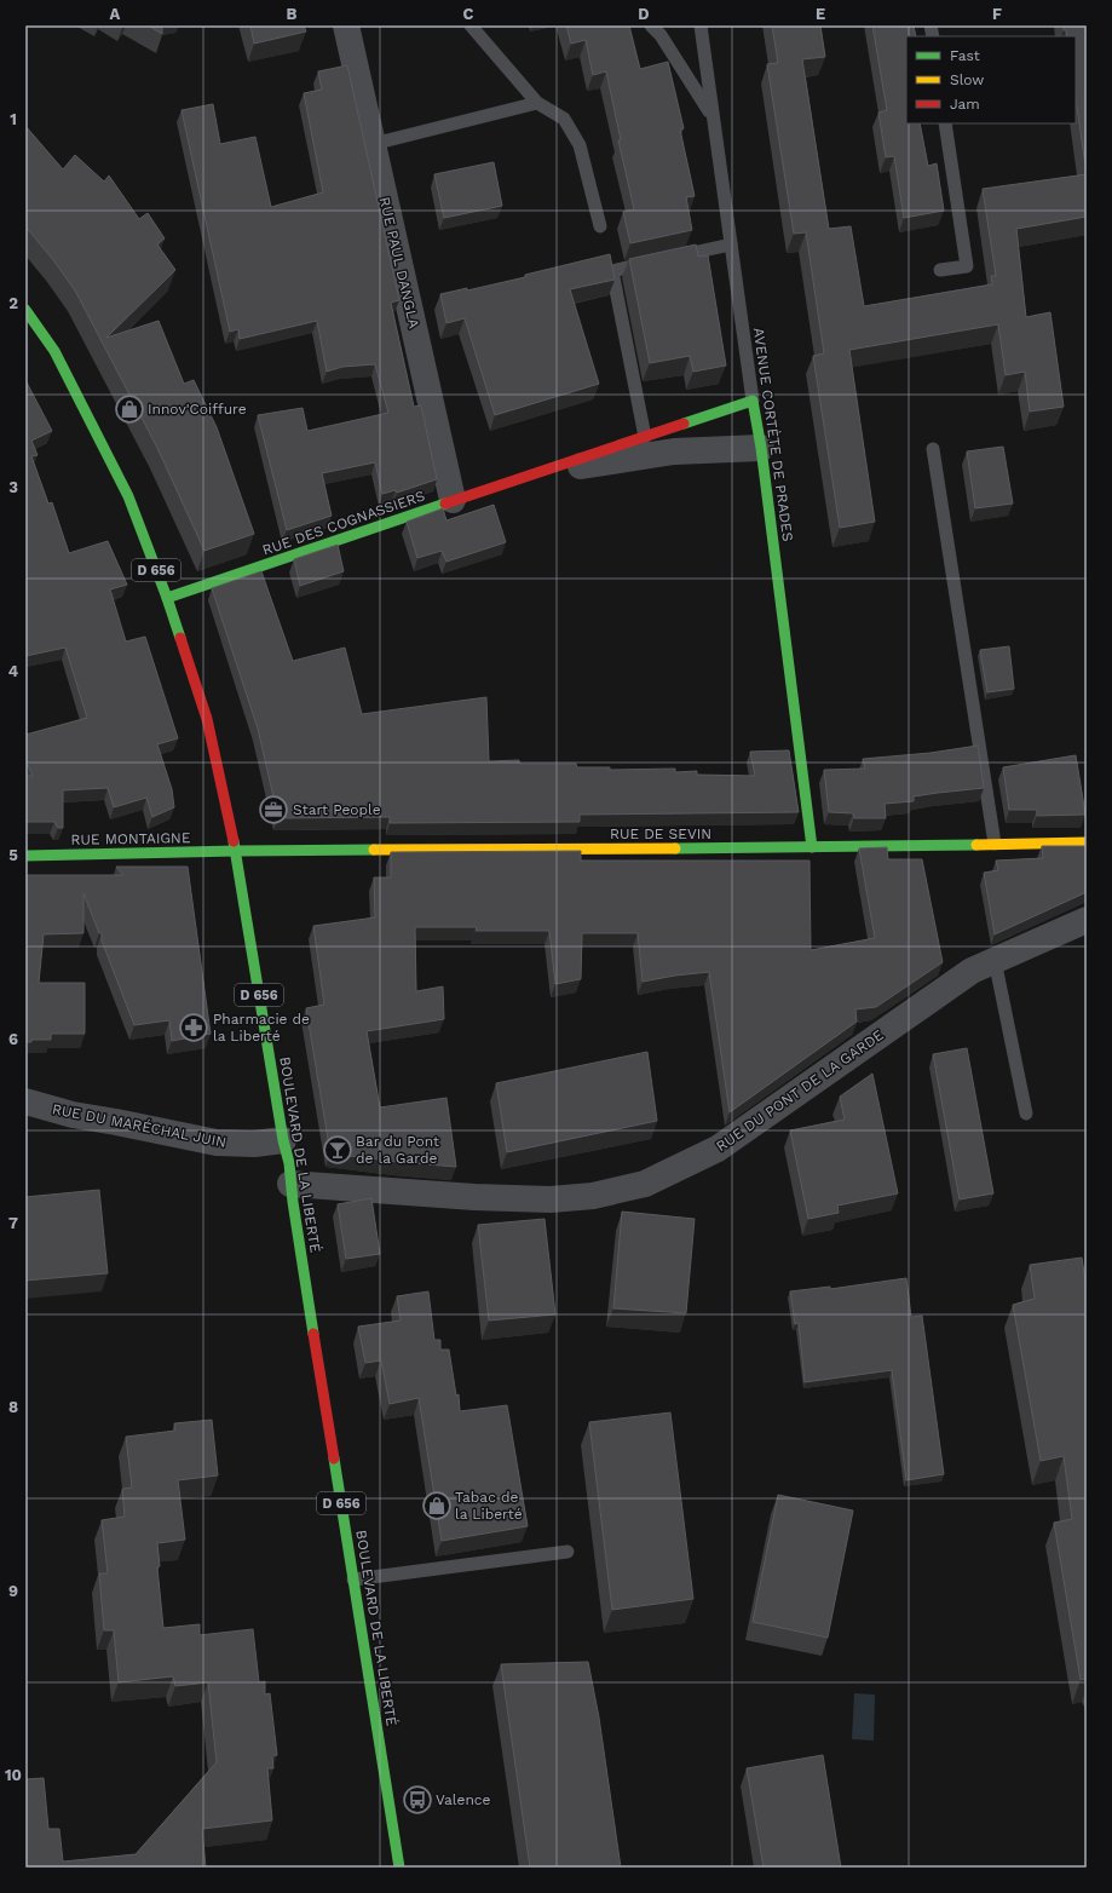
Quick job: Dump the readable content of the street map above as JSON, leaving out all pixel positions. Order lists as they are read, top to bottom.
{
  "streets": {
    "street": [
      "RUE PAUL DANGLA",
      "AVENUE CORTÈTE DE PRADES",
      "RUE DES COGNASSIERS",
      "D 656",
      "RUE DE SEVIN",
      "RUE MONTAIGNE",
      "RUE DU PONT DE LA GARDE",
      "RUE DU MARÉCHAL JUIN",
      "BOULEVARD DE LA LIBERTÉ"
    ]
  },
  "crossings": [
    ["RUE PAUL DANGLA", "RUE DES COGNASSIERS"],
    ["AVENUE CORTÈTE DE PRADES", "RUE DES COGNASSIERS"],
    ["AVENUE CORTÈTE DE PRADES", "RUE DE SEVIN"],
    ["RUE DES COGNASSIERS", "BOULEVARD DE LA LIBERTÉ"],
    ["RUE DE SEVIN", "RUE MONTAIGNE"],
    ["RUE DE SEVIN", "BOULEVARD DE LA LIBERTÉ"],
    ["RUE MONTAIGNE", "BOULEVARD DE LA LIBERTÉ"],
    ["RUE DU PONT DE LA GARDE", "BOULEVARD DE LA LIBERTÉ"],
    ["RUE DU MARÉCHAL JUIN", "BOULEVARD DE LA LIBERTÉ"]
  ],
  "places": {
    "shop": ["Innov'Coiffure", "Tabac de la Liberté"],
    "office": ["Start People"],
    "pharmacy": ["Pharmacie de la Liberté"],
    "bar": ["Bar du Pont de la Garde"],
    "bus stop": ["Valence"]
  },
  "legend": ["Fast", "Slow", "Jam"],
  "grid": {
    "columns": [
      "A",
      "B",
      "C",
      "D",
      "E",
      "F"
    ],
    "rows": [
      "1",
      "2",
      "3",
      "4",
      "5",
      "6",
      "7",
      "8",
      "9",
      "10"
    ]
  }
}
